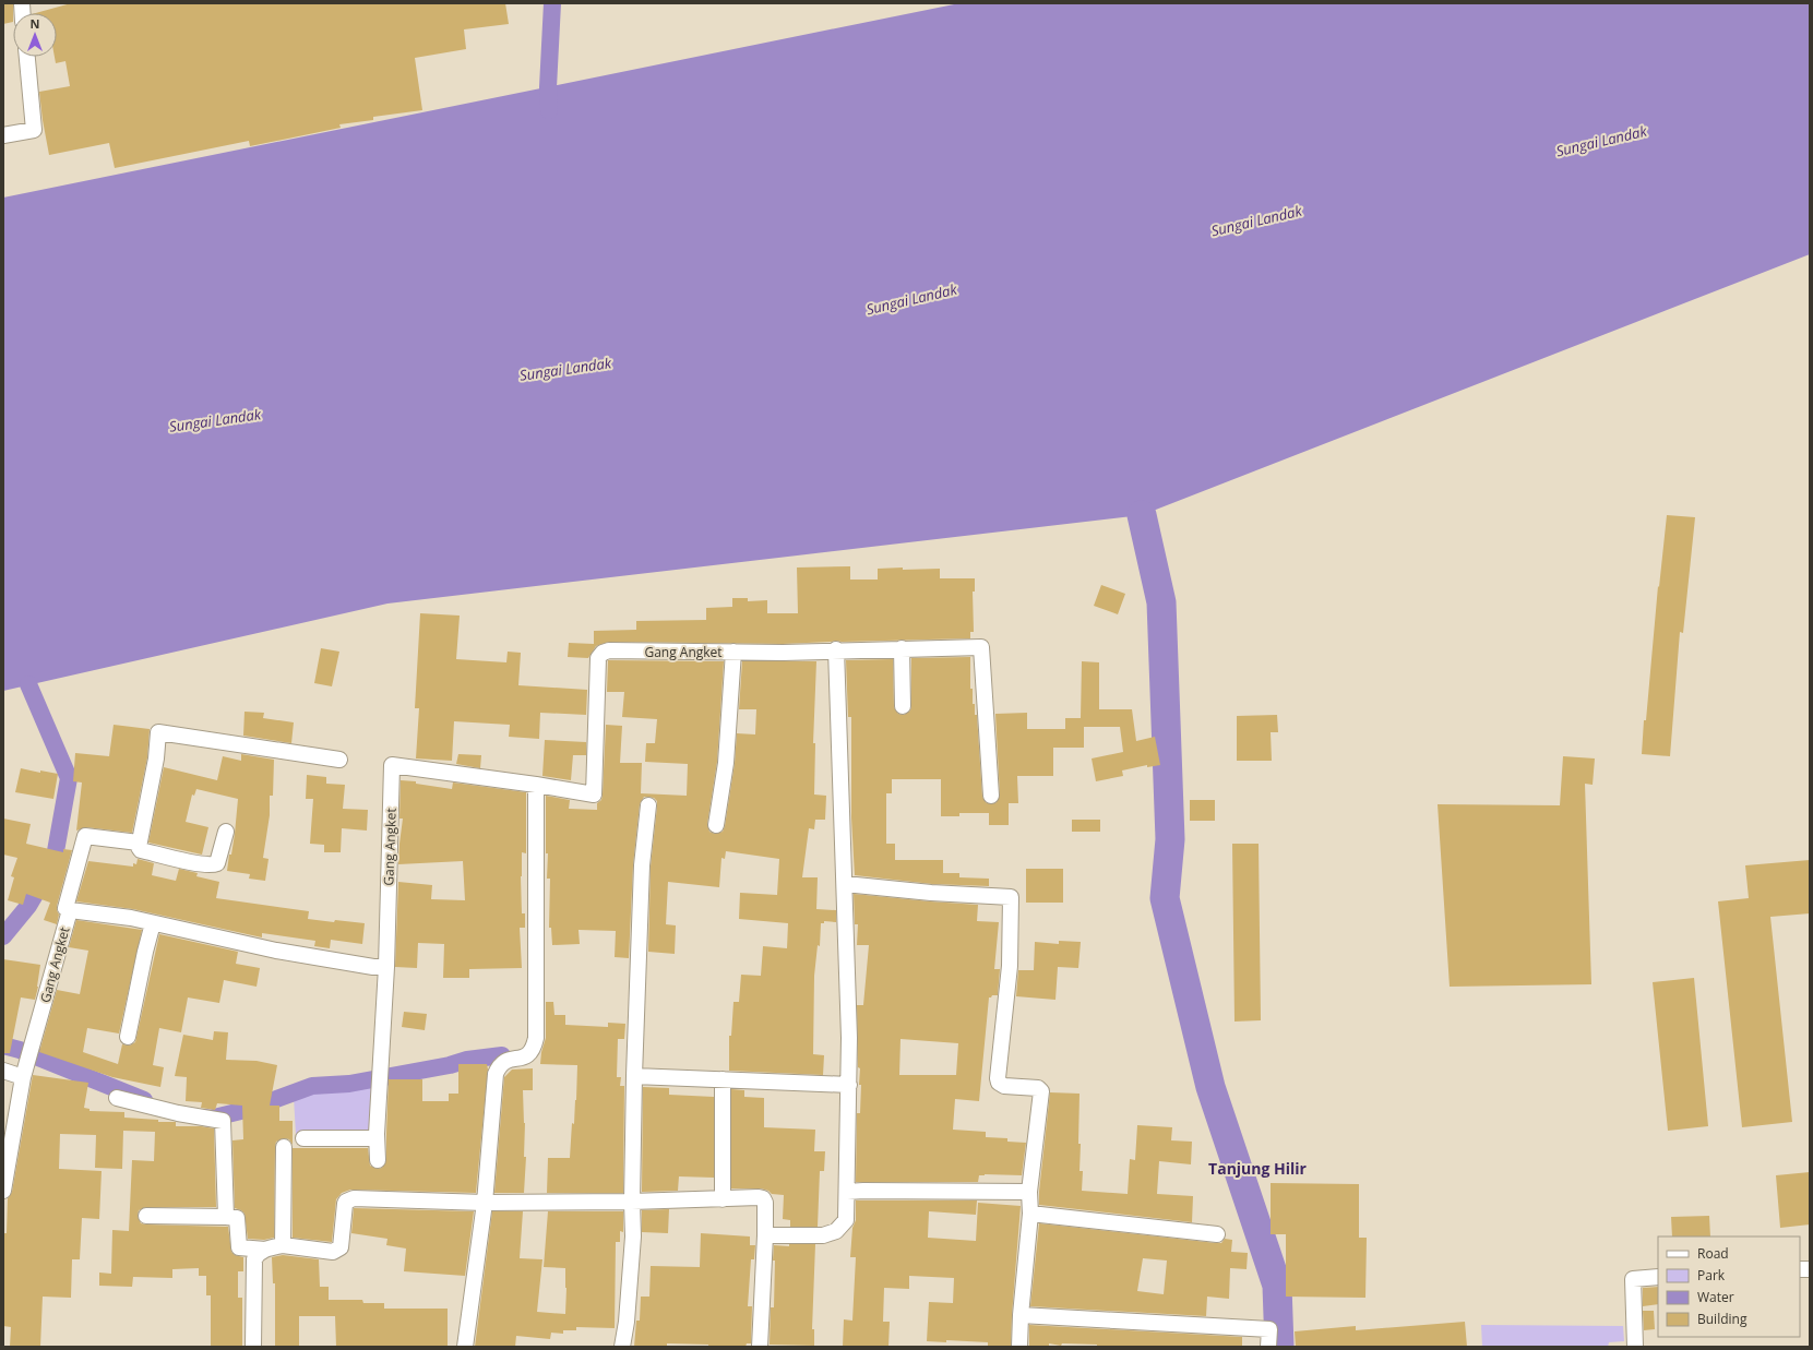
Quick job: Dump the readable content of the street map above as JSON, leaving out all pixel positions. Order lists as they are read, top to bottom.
{
  "streets": {
    "street": ["Gang Angket"]
  },
  "districts": ["Tanjung Hilir"],
  "water": ["Sungai Landak"],
  "legend": [
    "Road",
    "Park",
    "Water",
    "Building"
  ],
  "north": "top"
}
